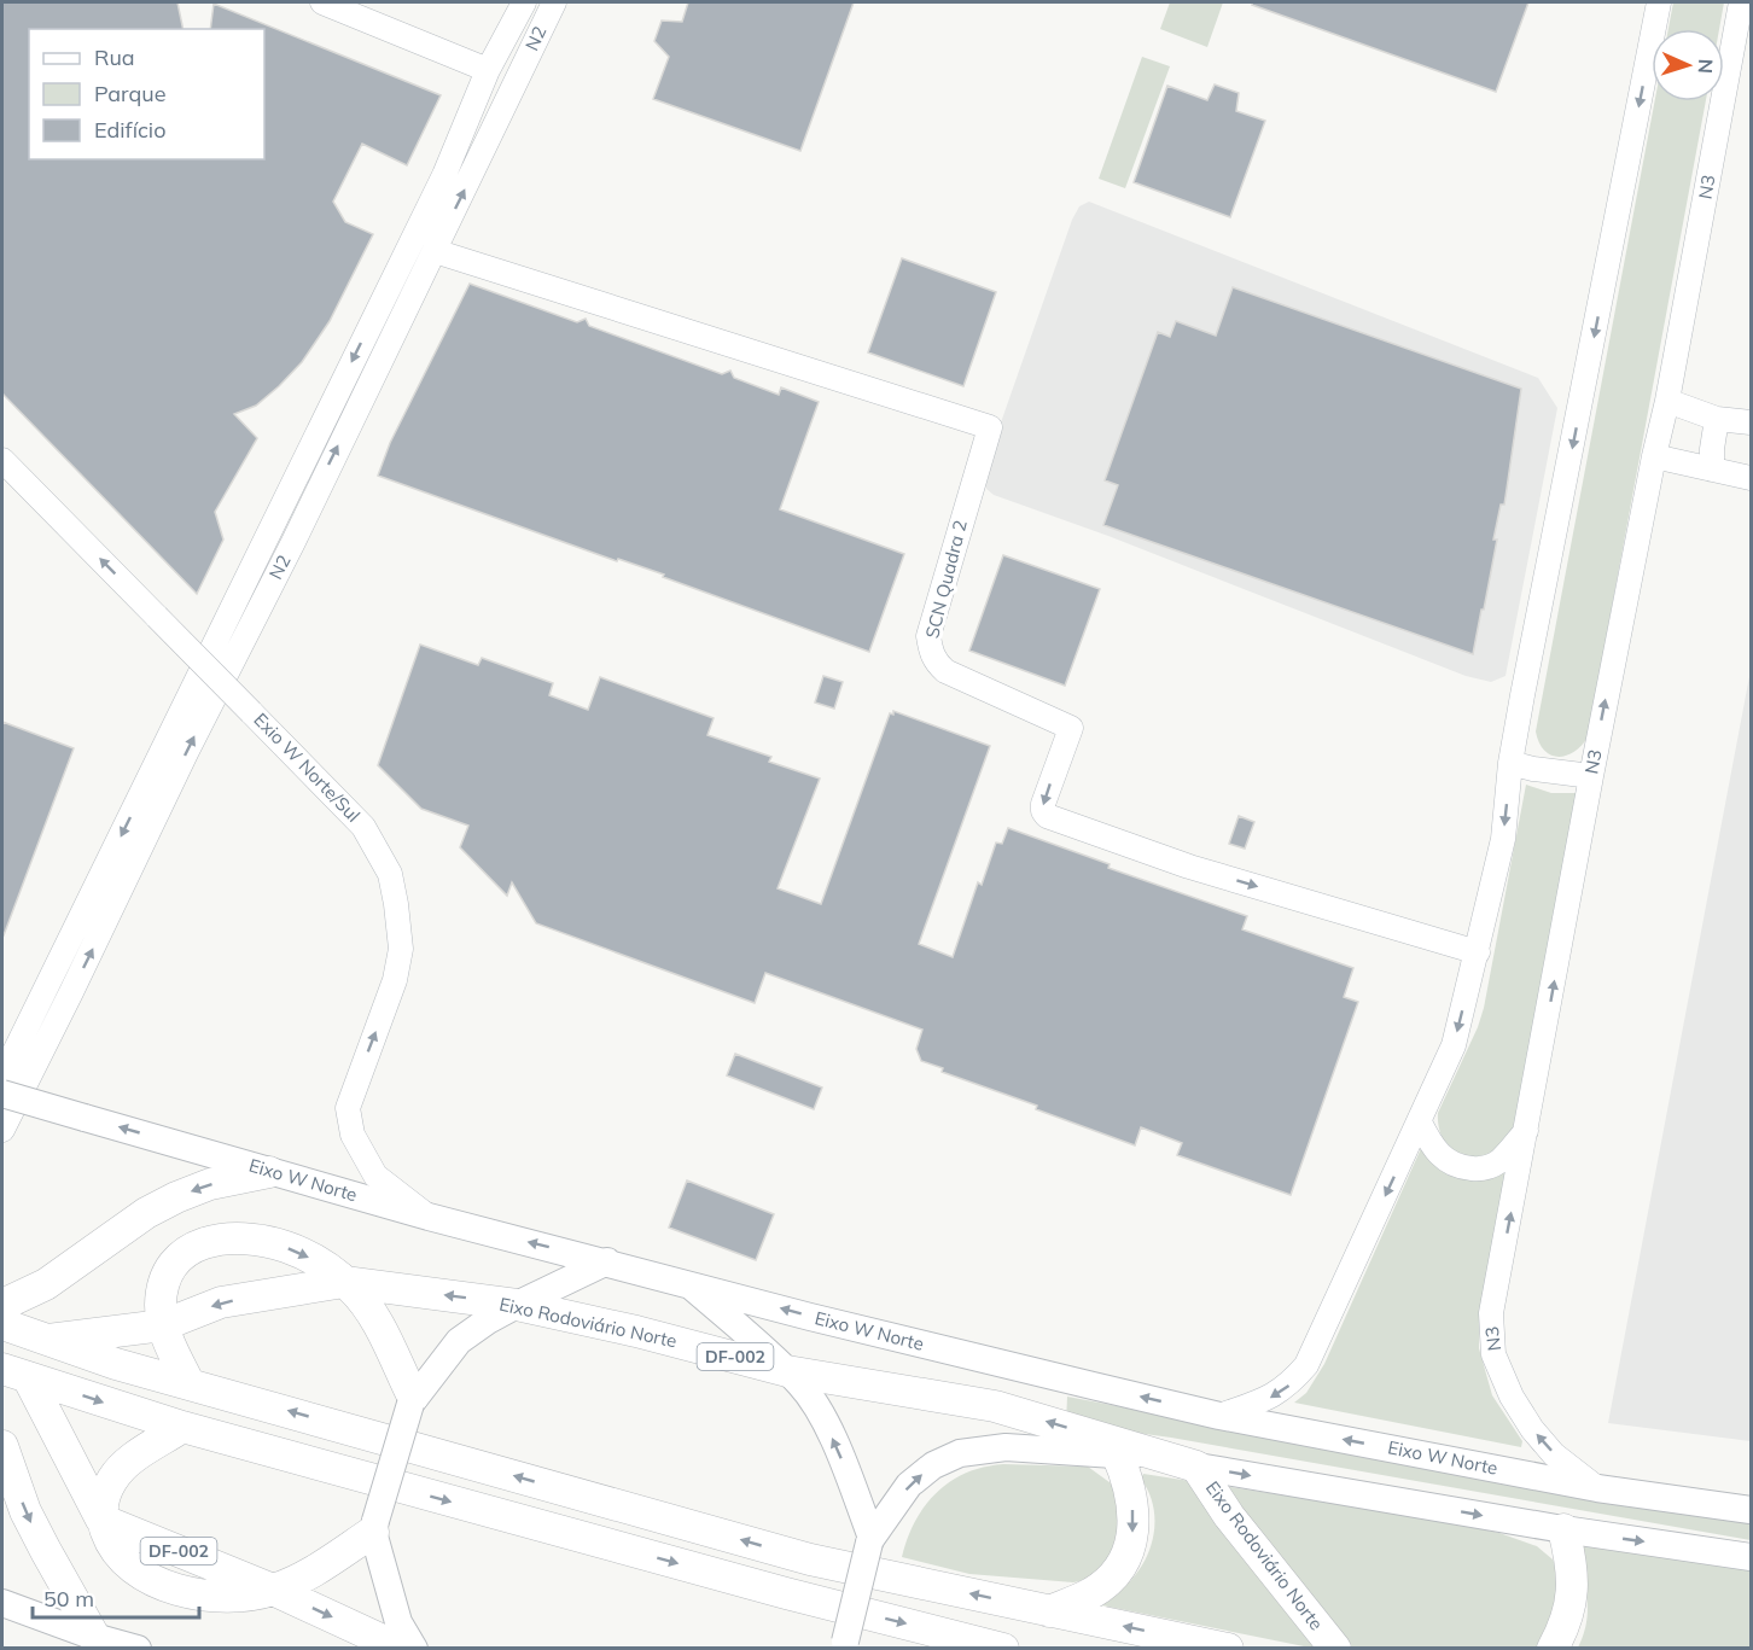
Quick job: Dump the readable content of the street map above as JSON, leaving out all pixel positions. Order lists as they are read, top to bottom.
{
  "streets": {
    "highway": ["Eixo Rodoviário Norte", "DF-002"],
    "main road": [
      "N2",
      "N3",
      "SCN Quadra 2",
      "Exio W Norte/Sul",
      "Eixo W Norte"
    ]
  },
  "crossings": [
    ["N2", "SCN Quadra 2"],
    ["N3", "Eixo W Norte"],
    ["Exio W Norte/Sul", "Eixo W Norte"]
  ],
  "one_way": ["SCN Quadra 2", "Exio W Norte/Sul"],
  "legend": ["Rua", "Parque", "Edifício"],
  "scale_bar": "50 m",
  "north": "right"
}
